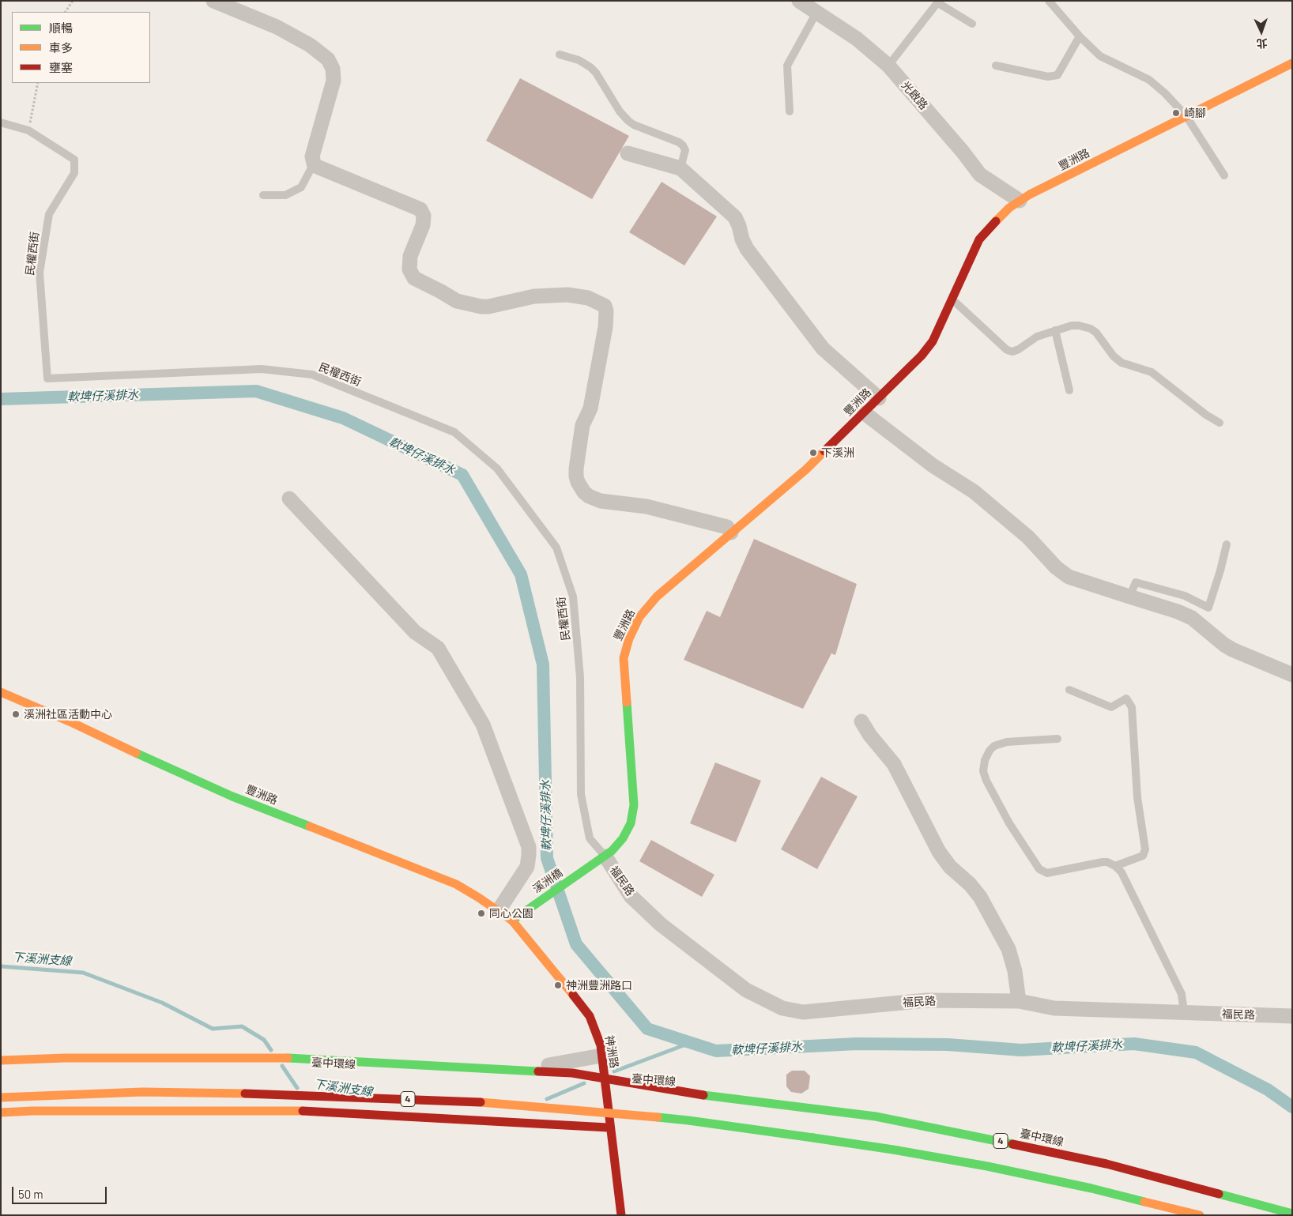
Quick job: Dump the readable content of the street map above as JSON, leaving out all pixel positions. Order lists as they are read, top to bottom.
{
  "streets": {
    "main road": [
      "豐洲路",
      "溪洲橋",
      "神洲路",
      "臺中環線",
      "4"
    ],
    "street": ["光啟路", "福民路"],
    "lane": ["民權西街"]
  },
  "crossings": [
    ["光啟路", "豐洲路"],
    ["豐洲路", "民權西街"],
    ["豐洲路", "溪洲橋"],
    ["豐洲路", "福民路"],
    ["豐洲路", "神洲路"],
    ["民權西街", "溪洲橋"],
    ["民權西街", "福民路"],
    ["溪洲橋", "福民路"],
    ["溪洲橋", "神洲路"]
  ],
  "water": ["軟埤仔溪排水", "下溪洲支線"],
  "places": [
    "崎腳",
    "下溪洲",
    "溪洲社區活動中心",
    "同心公園",
    "神洲豐洲路口"
  ],
  "legend": ["順暢", "車多", "壅塞"],
  "scale_bar": "50 m",
  "north": "bottom"
}
